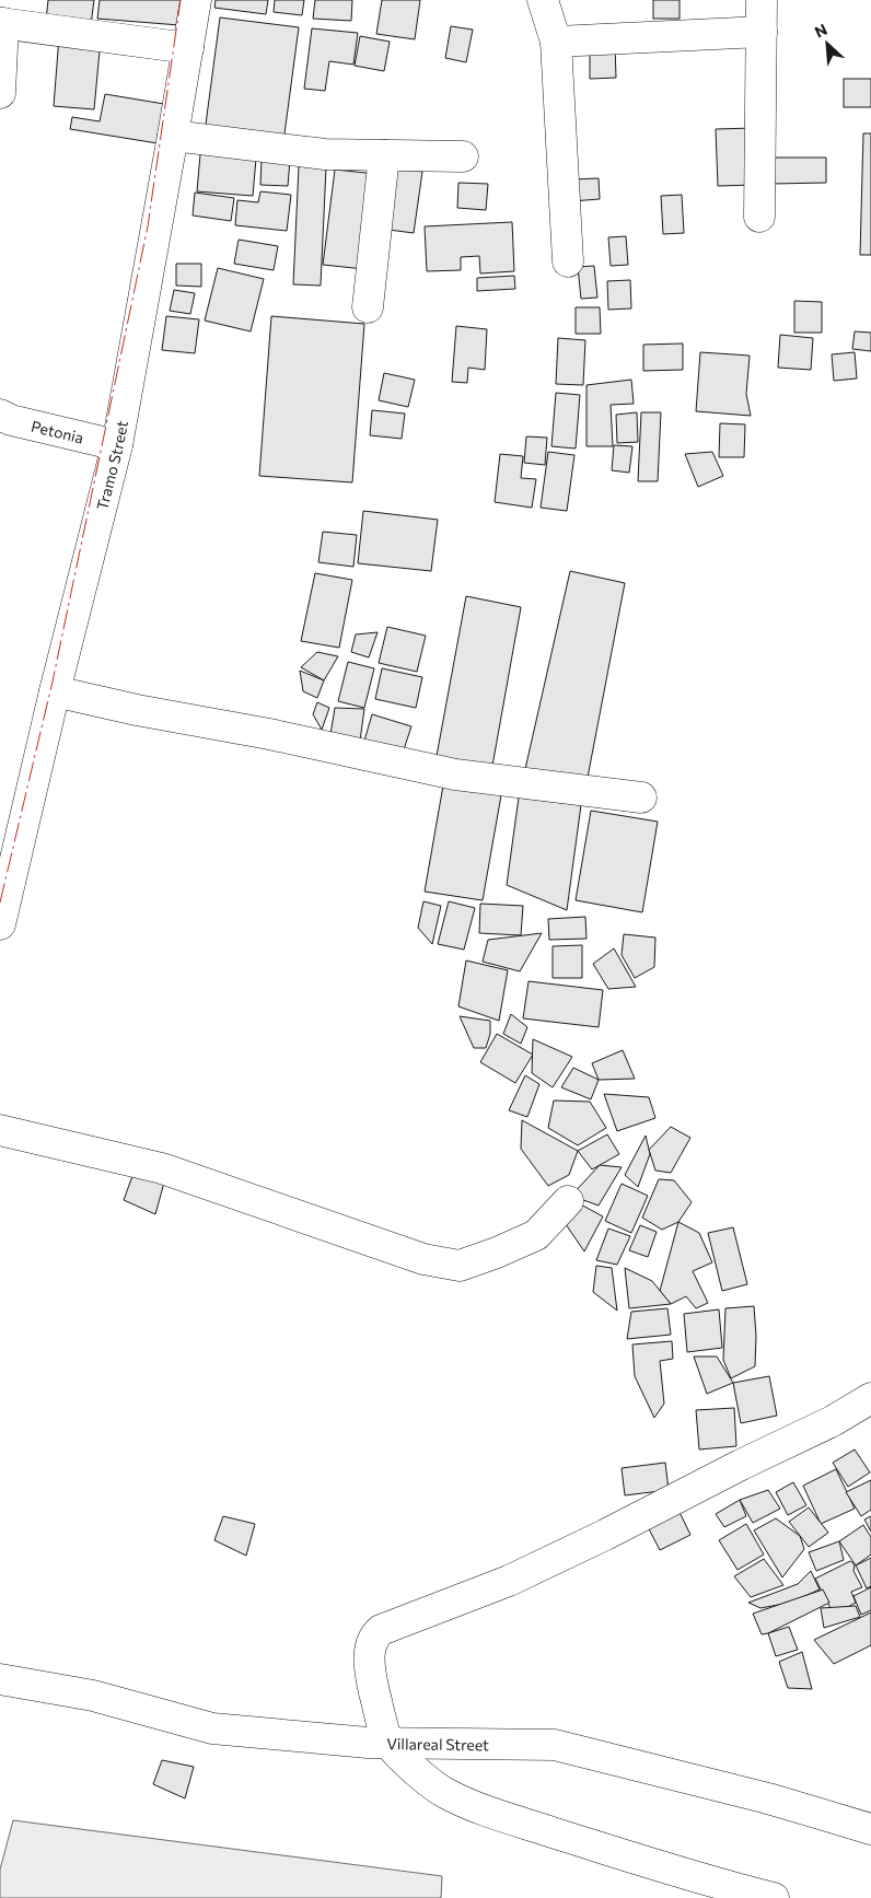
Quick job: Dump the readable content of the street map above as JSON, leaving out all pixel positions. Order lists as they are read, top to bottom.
{
  "streets": {
    "street": ["Petonia", "Tramo Street", "Villareal Street"]
  },
  "crossings": [
    ["Petonia", "Tramo Street"]
  ],
  "north": "top left"
}
